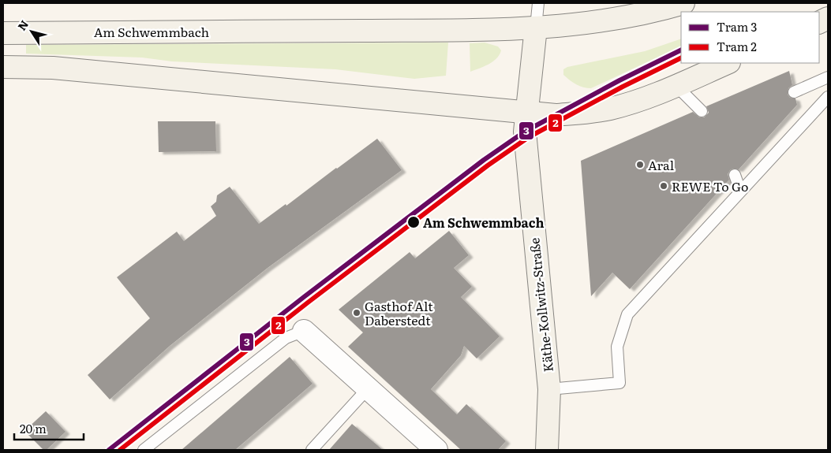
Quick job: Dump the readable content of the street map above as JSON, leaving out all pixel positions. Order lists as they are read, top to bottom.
{
  "streets": {
    "main road": ["Am Schwemmbach", "Käthe-Kollwitz-Straße"]
  },
  "crossings": [
    ["Am Schwemmbach", "Käthe-Kollwitz-Straße"]
  ],
  "places": [
    "Aral",
    "REWE To Go",
    "Am Schwemmbach",
    "Gasthof Alt Daberstedt"
  ],
  "lines": ["tram line 3", "tram line 2"],
  "legend": ["Tram 3", "Tram 2"],
  "scale_bar": "20 m",
  "north": "top left"
}
